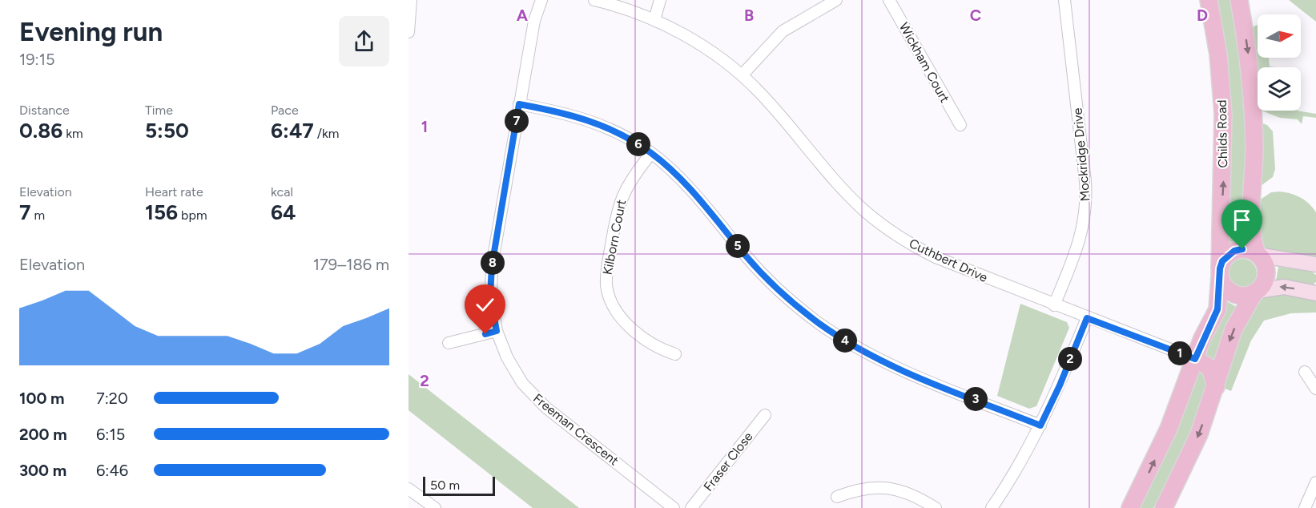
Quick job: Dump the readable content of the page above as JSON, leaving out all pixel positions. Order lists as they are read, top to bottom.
{
  "streets": {
    "main road": ["Childs Road", "Cuthbert Drive"],
    "street": [
      "Wickham Court",
      "Mockridge Drive",
      "Kilborn Court",
      "Freeman Crescent",
      "Fraser Close"
    ]
  },
  "crossings": [
    ["Childs Road", "Cuthbert Drive"],
    ["Mockridge Drive", "Cuthbert Drive"]
  ],
  "scale_bar": "50 m",
  "north": "right",
  "page": {
    "heading": ["Evening run", "19:15"],
    "stats": [
      ["Distance", "0.86 km"],
      ["Time", "5:50"],
      ["Pace", "6:47 /km"],
      ["Elevation", "7 m"],
      ["Heart rate", "156 bpm"],
      ["kcal", "64"]
    ],
    "pins": [
      "7",
      "6",
      "5",
      "8",
      "4",
      "1",
      "2",
      "3"
    ],
    "chart": ["Elevation", "179–186 m"],
    "list": [
      {
        "name": "100 m",
        "note": "7:20"
      },
      {
        "name": "200 m",
        "note": "6:15"
      },
      {
        "name": "300 m",
        "note": "6:46"
      }
    ],
    "scale": "50 m"
  },
  "grid": {
    "columns": [
      "A",
      "B",
      "C",
      "D"
    ],
    "rows": ["1", "2"]
  }
}
